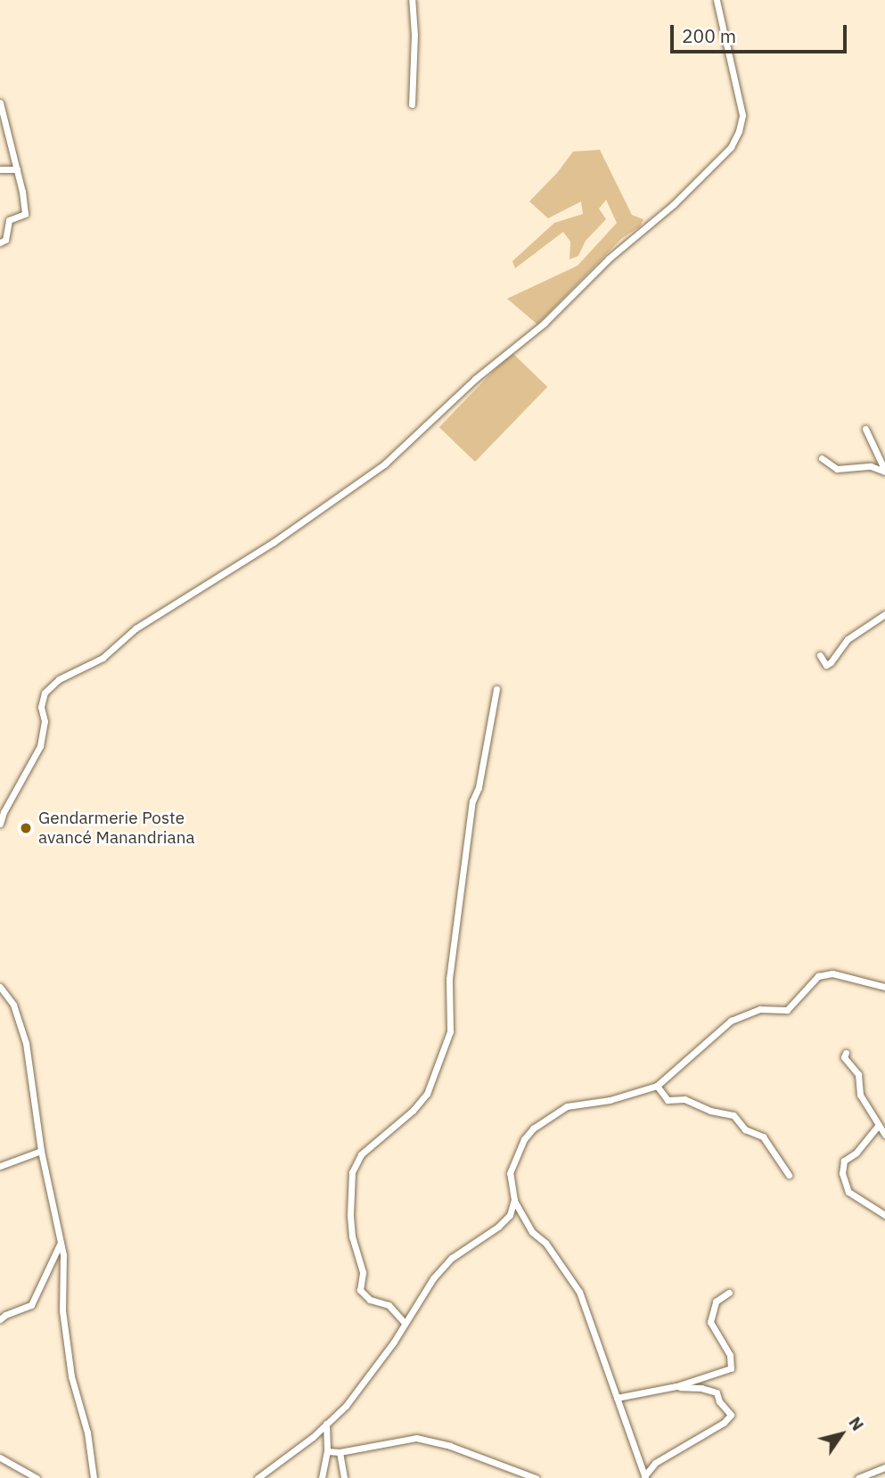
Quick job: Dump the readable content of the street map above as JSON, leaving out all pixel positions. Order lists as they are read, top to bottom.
{
  "places": ["Gendarmerie Poste avancé Manandriana"],
  "scale_bar": "200 m",
  "north": "top right"
}
